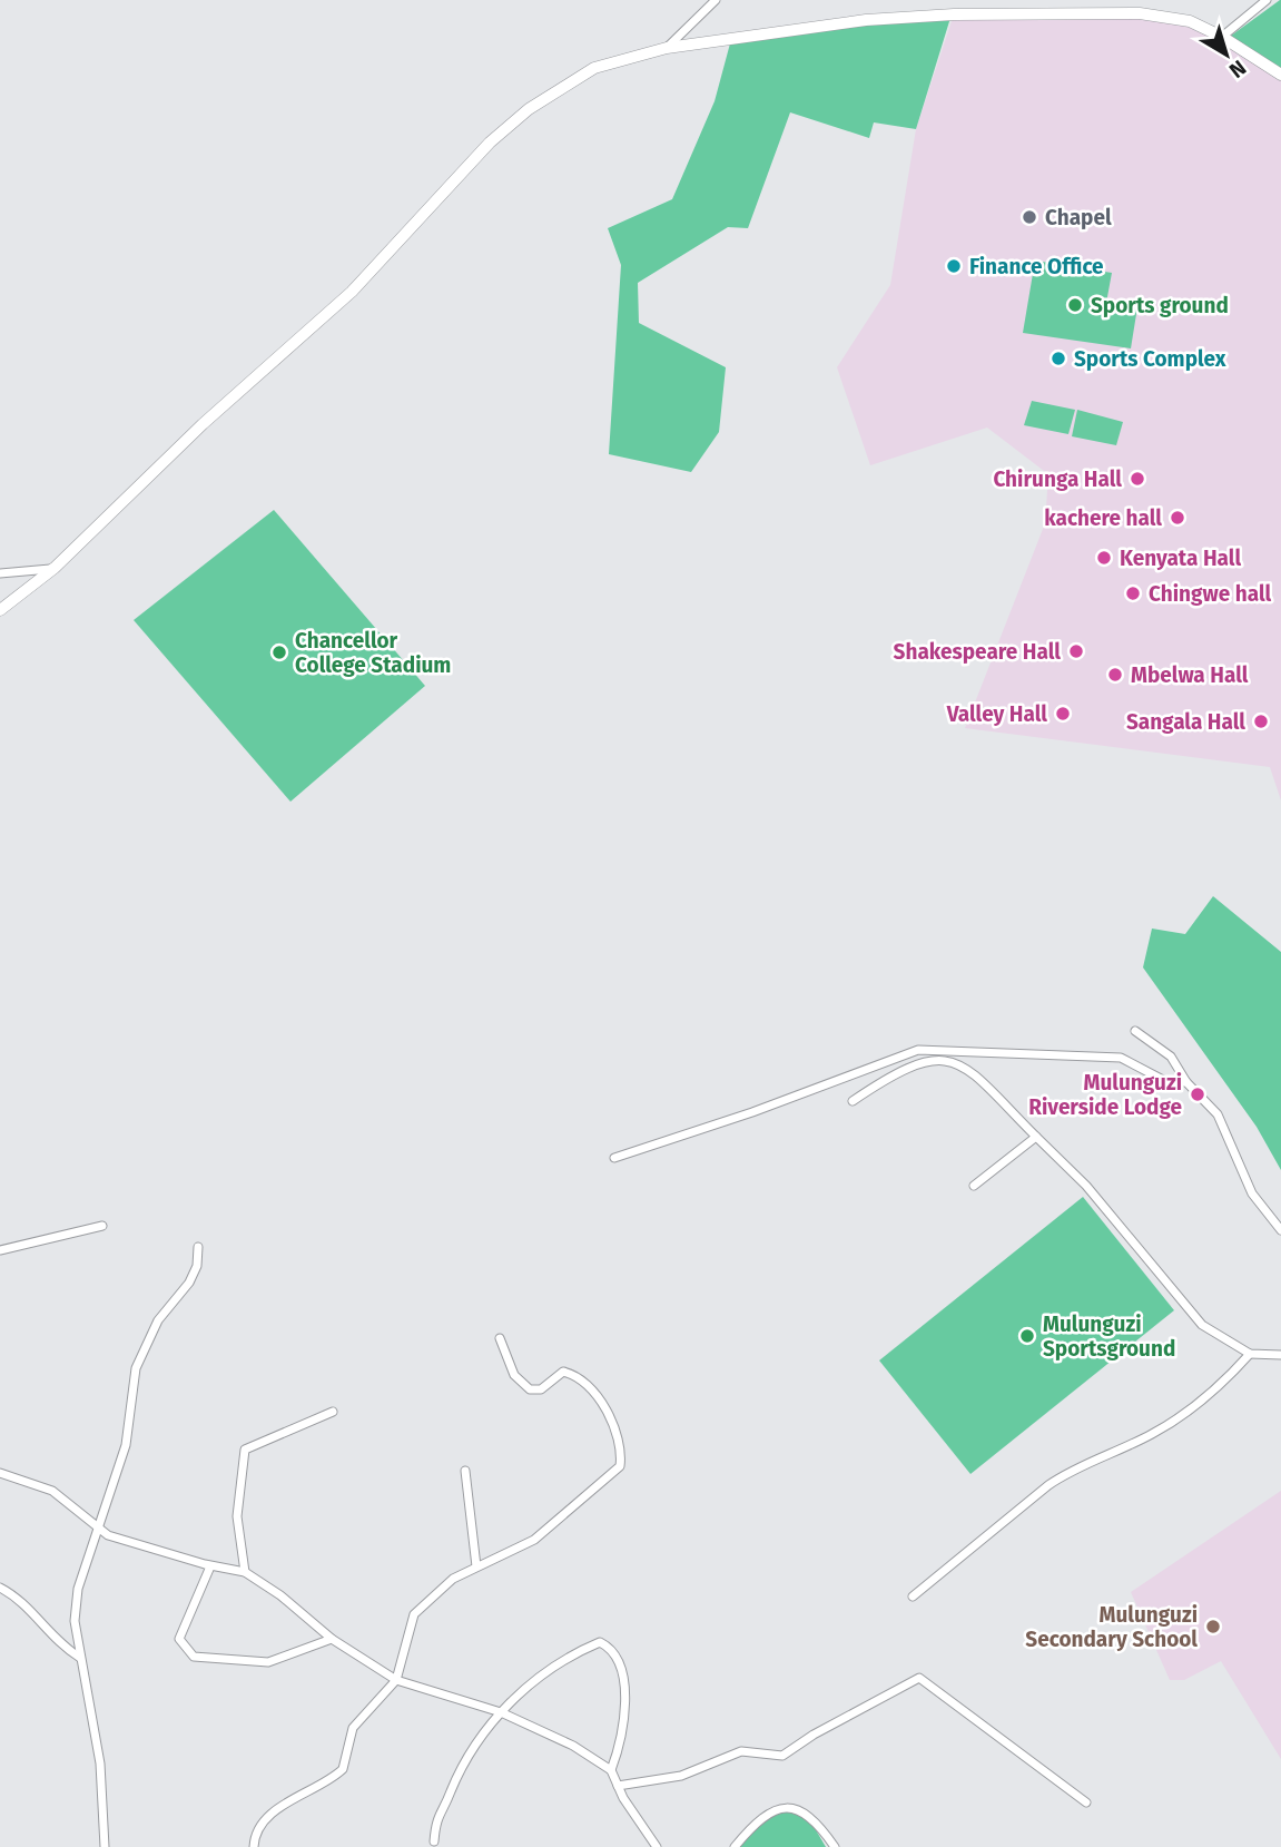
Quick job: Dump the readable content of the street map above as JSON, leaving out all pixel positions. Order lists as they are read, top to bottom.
{
  "places": [
    "Chapel",
    "Finance Office",
    "Sports ground",
    "Sports Complex",
    "Chirunga Hall",
    "kachere hall",
    "Kenyata Hall",
    "Chingwe hall",
    "Shakespeare Hall",
    "Chancellor College Stadium",
    "Mbelwa Hall",
    "Valley Hall",
    "Sangala Hall",
    "Mulunguzi Riverside Lodge",
    "Mulunguzi Sportsground",
    "Mulunguzi Secondary School"
  ],
  "north": "bottom right"
}
